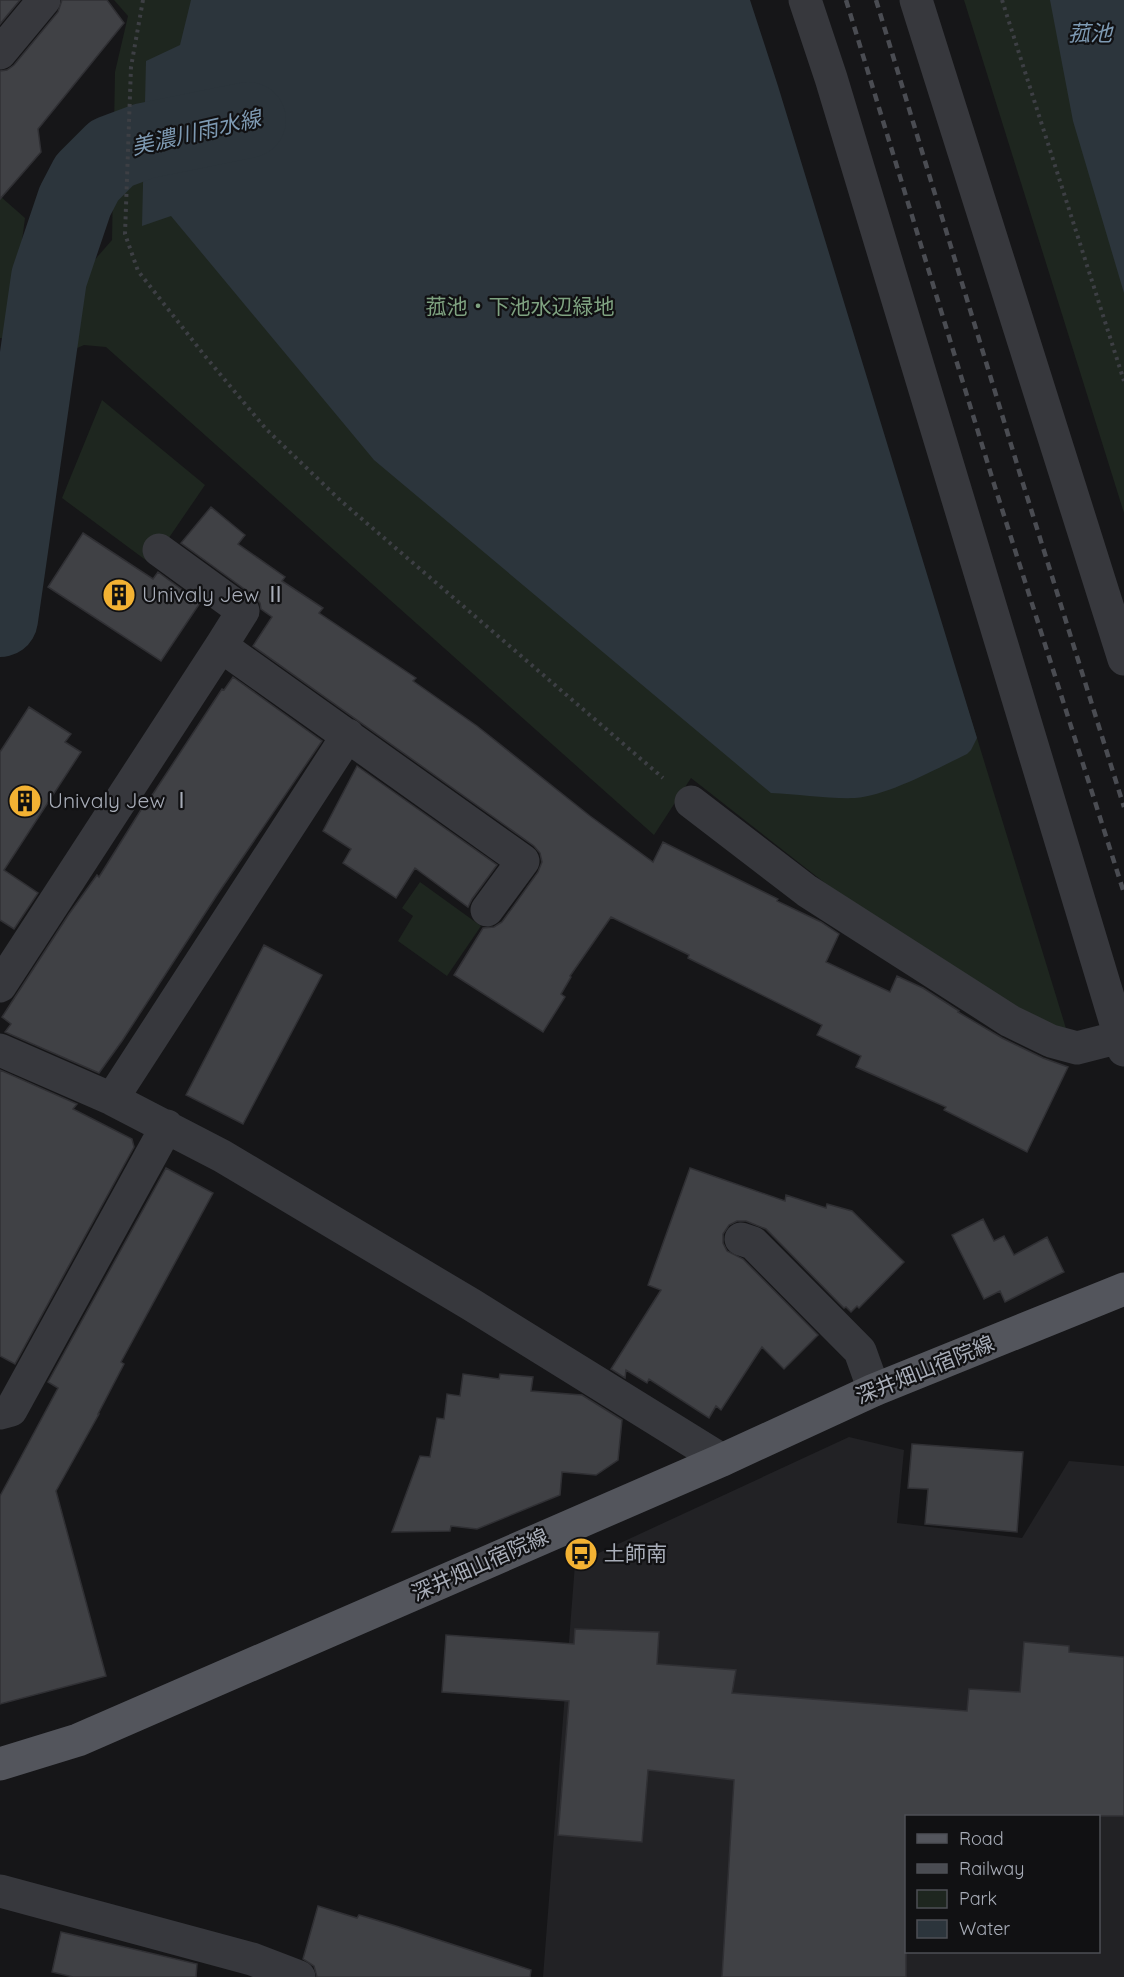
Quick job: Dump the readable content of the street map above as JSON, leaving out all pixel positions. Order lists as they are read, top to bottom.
{
  "streets": {
    "main road": ["深井畑山宿院線"]
  },
  "water": ["菰池", "美濃川雨水線"],
  "parks": ["菰池・下池水辺緑地"],
  "places": {
    "building": ["Univaly Jew Ⅱ", "Univaly Jew Ⅰ"],
    "bus stop": ["土師南"]
  },
  "legend": [
    "Road",
    "Railway",
    "Park",
    "Water"
  ]
}
